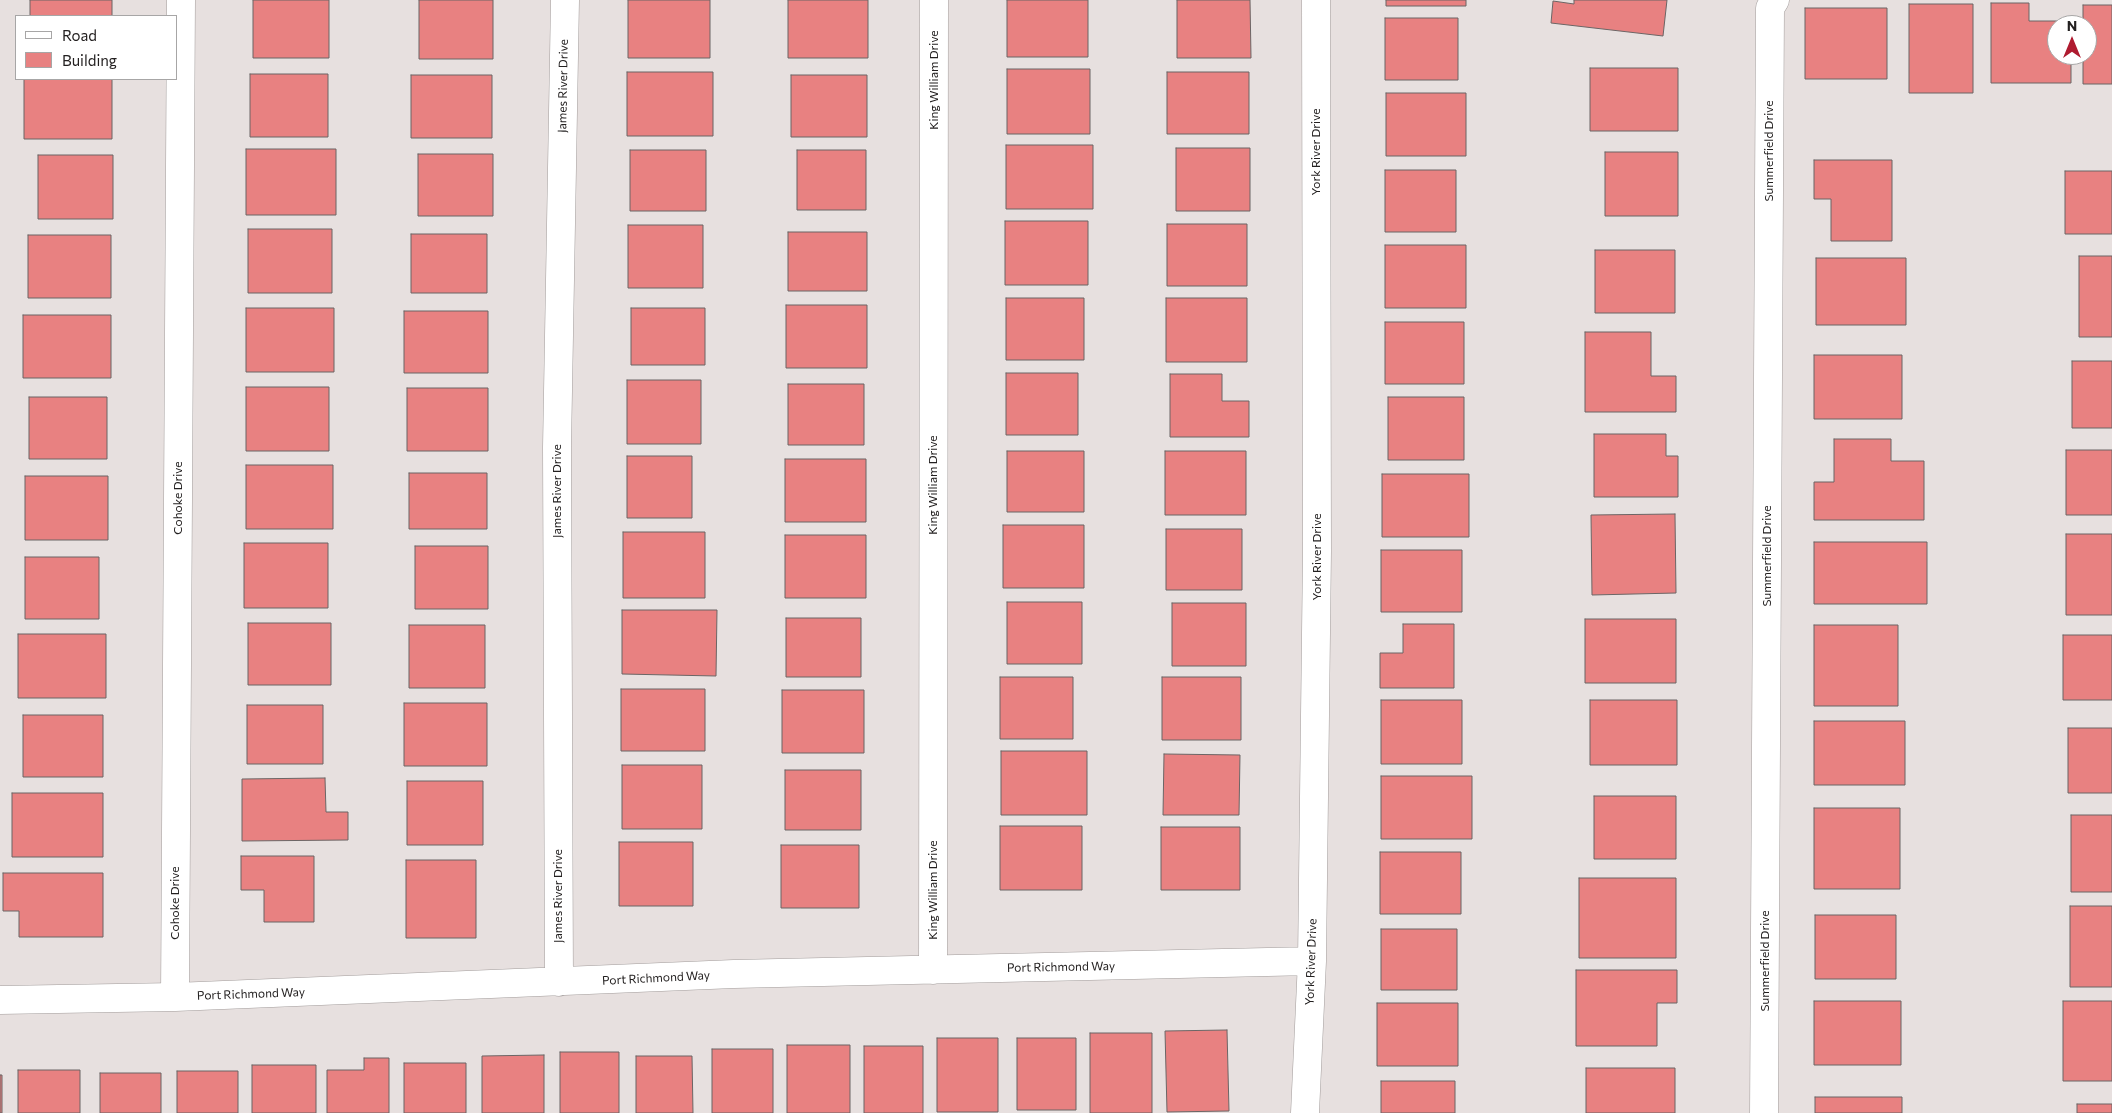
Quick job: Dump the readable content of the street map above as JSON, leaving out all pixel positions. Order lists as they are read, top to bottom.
{
  "streets": {
    "street": [
      "King William Drive",
      "James River Drive",
      "Summerfield Drive",
      "York River Drive",
      "Cohoke Drive",
      "Port Richmond Way"
    ]
  },
  "crossings": [
    ["King William Drive", "Port Richmond Way"],
    ["James River Drive", "Port Richmond Way"],
    ["York River Drive", "Port Richmond Way"],
    ["Cohoke Drive", "Port Richmond Way"]
  ],
  "legend": ["Road", "Building"],
  "north": "top"
}
